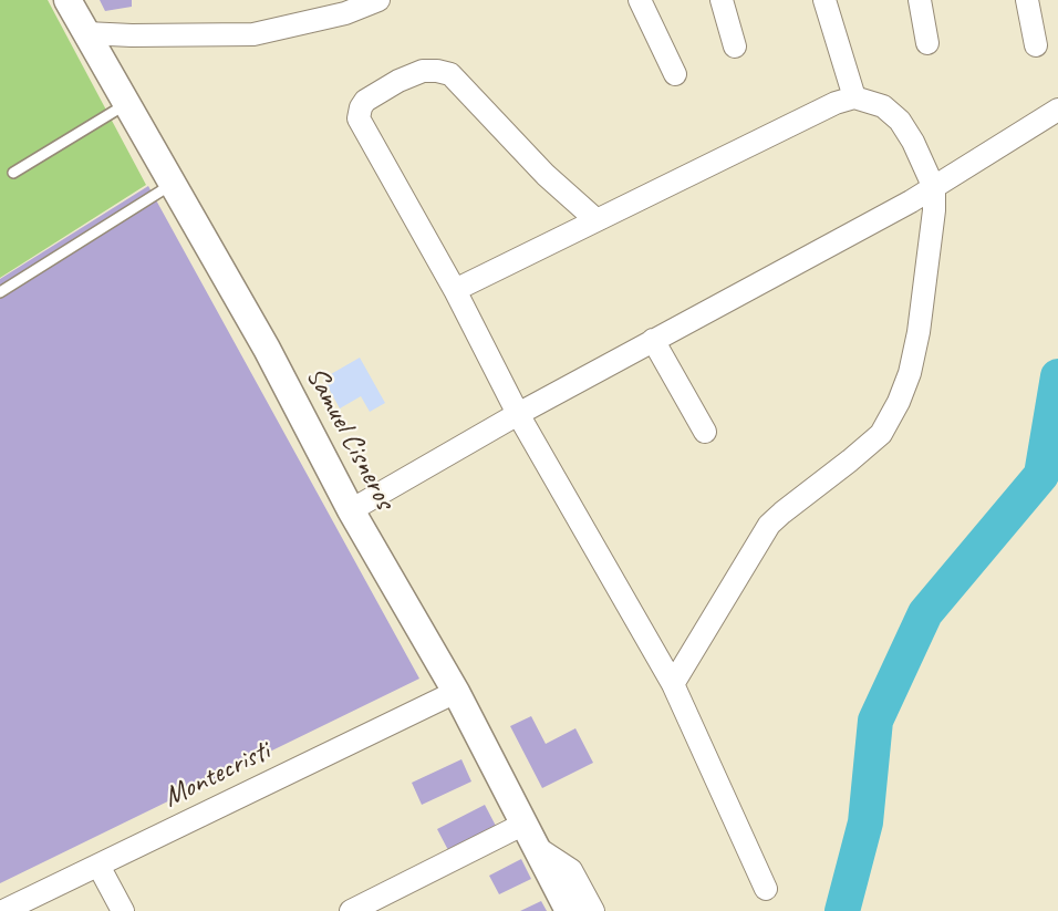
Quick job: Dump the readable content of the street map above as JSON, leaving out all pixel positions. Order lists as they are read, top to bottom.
{
  "streets": {
    "street": ["Samuel Cisneros", "Montecristi"]
  },
  "crossings": [
    ["Samuel Cisneros", "Montecristi"]
  ]
}
